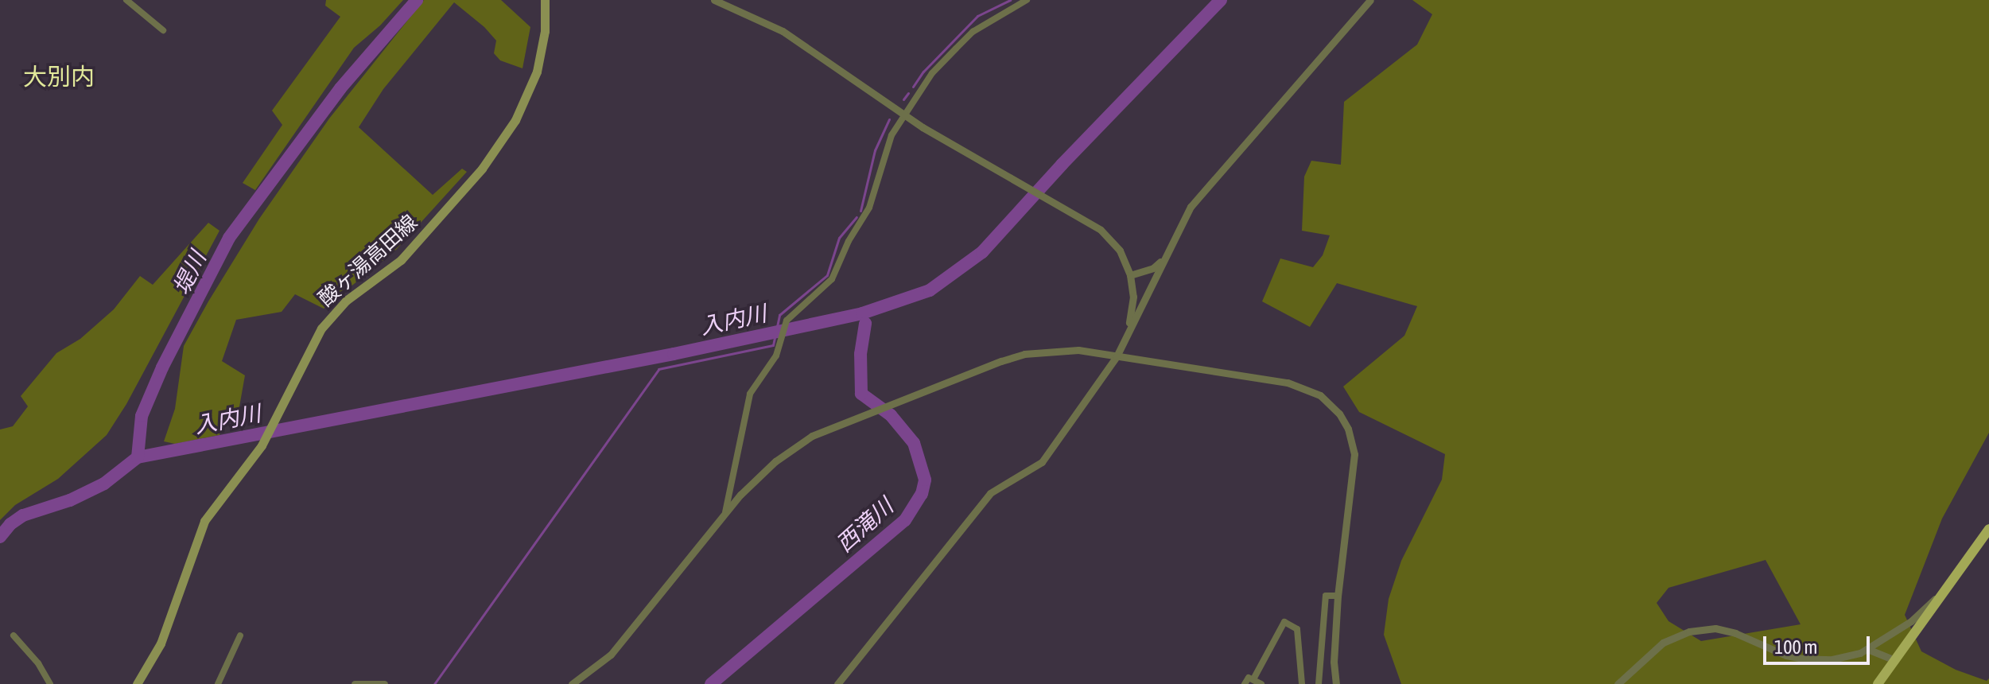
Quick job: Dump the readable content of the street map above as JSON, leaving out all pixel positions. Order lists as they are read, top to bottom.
{
  "streets": {
    "main road": ["酸ヶ湯高田線"]
  },
  "districts": ["大別内"],
  "water": ["堤川", "入内川", "西滝川"],
  "scale_bar": "100 m"
}
